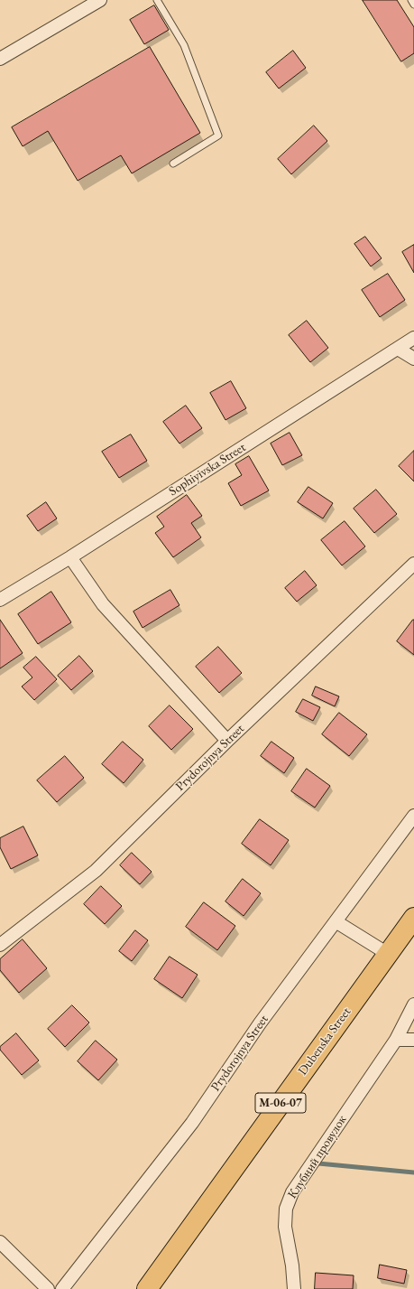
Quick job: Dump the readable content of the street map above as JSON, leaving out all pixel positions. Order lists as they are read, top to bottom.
{
  "streets": {
    "main road": ["Dubenska Street", "М-06-07"],
    "street": ["Sophiyivska Street", "Prydorojnya Street", "Клубний провулок"]
  }
}
